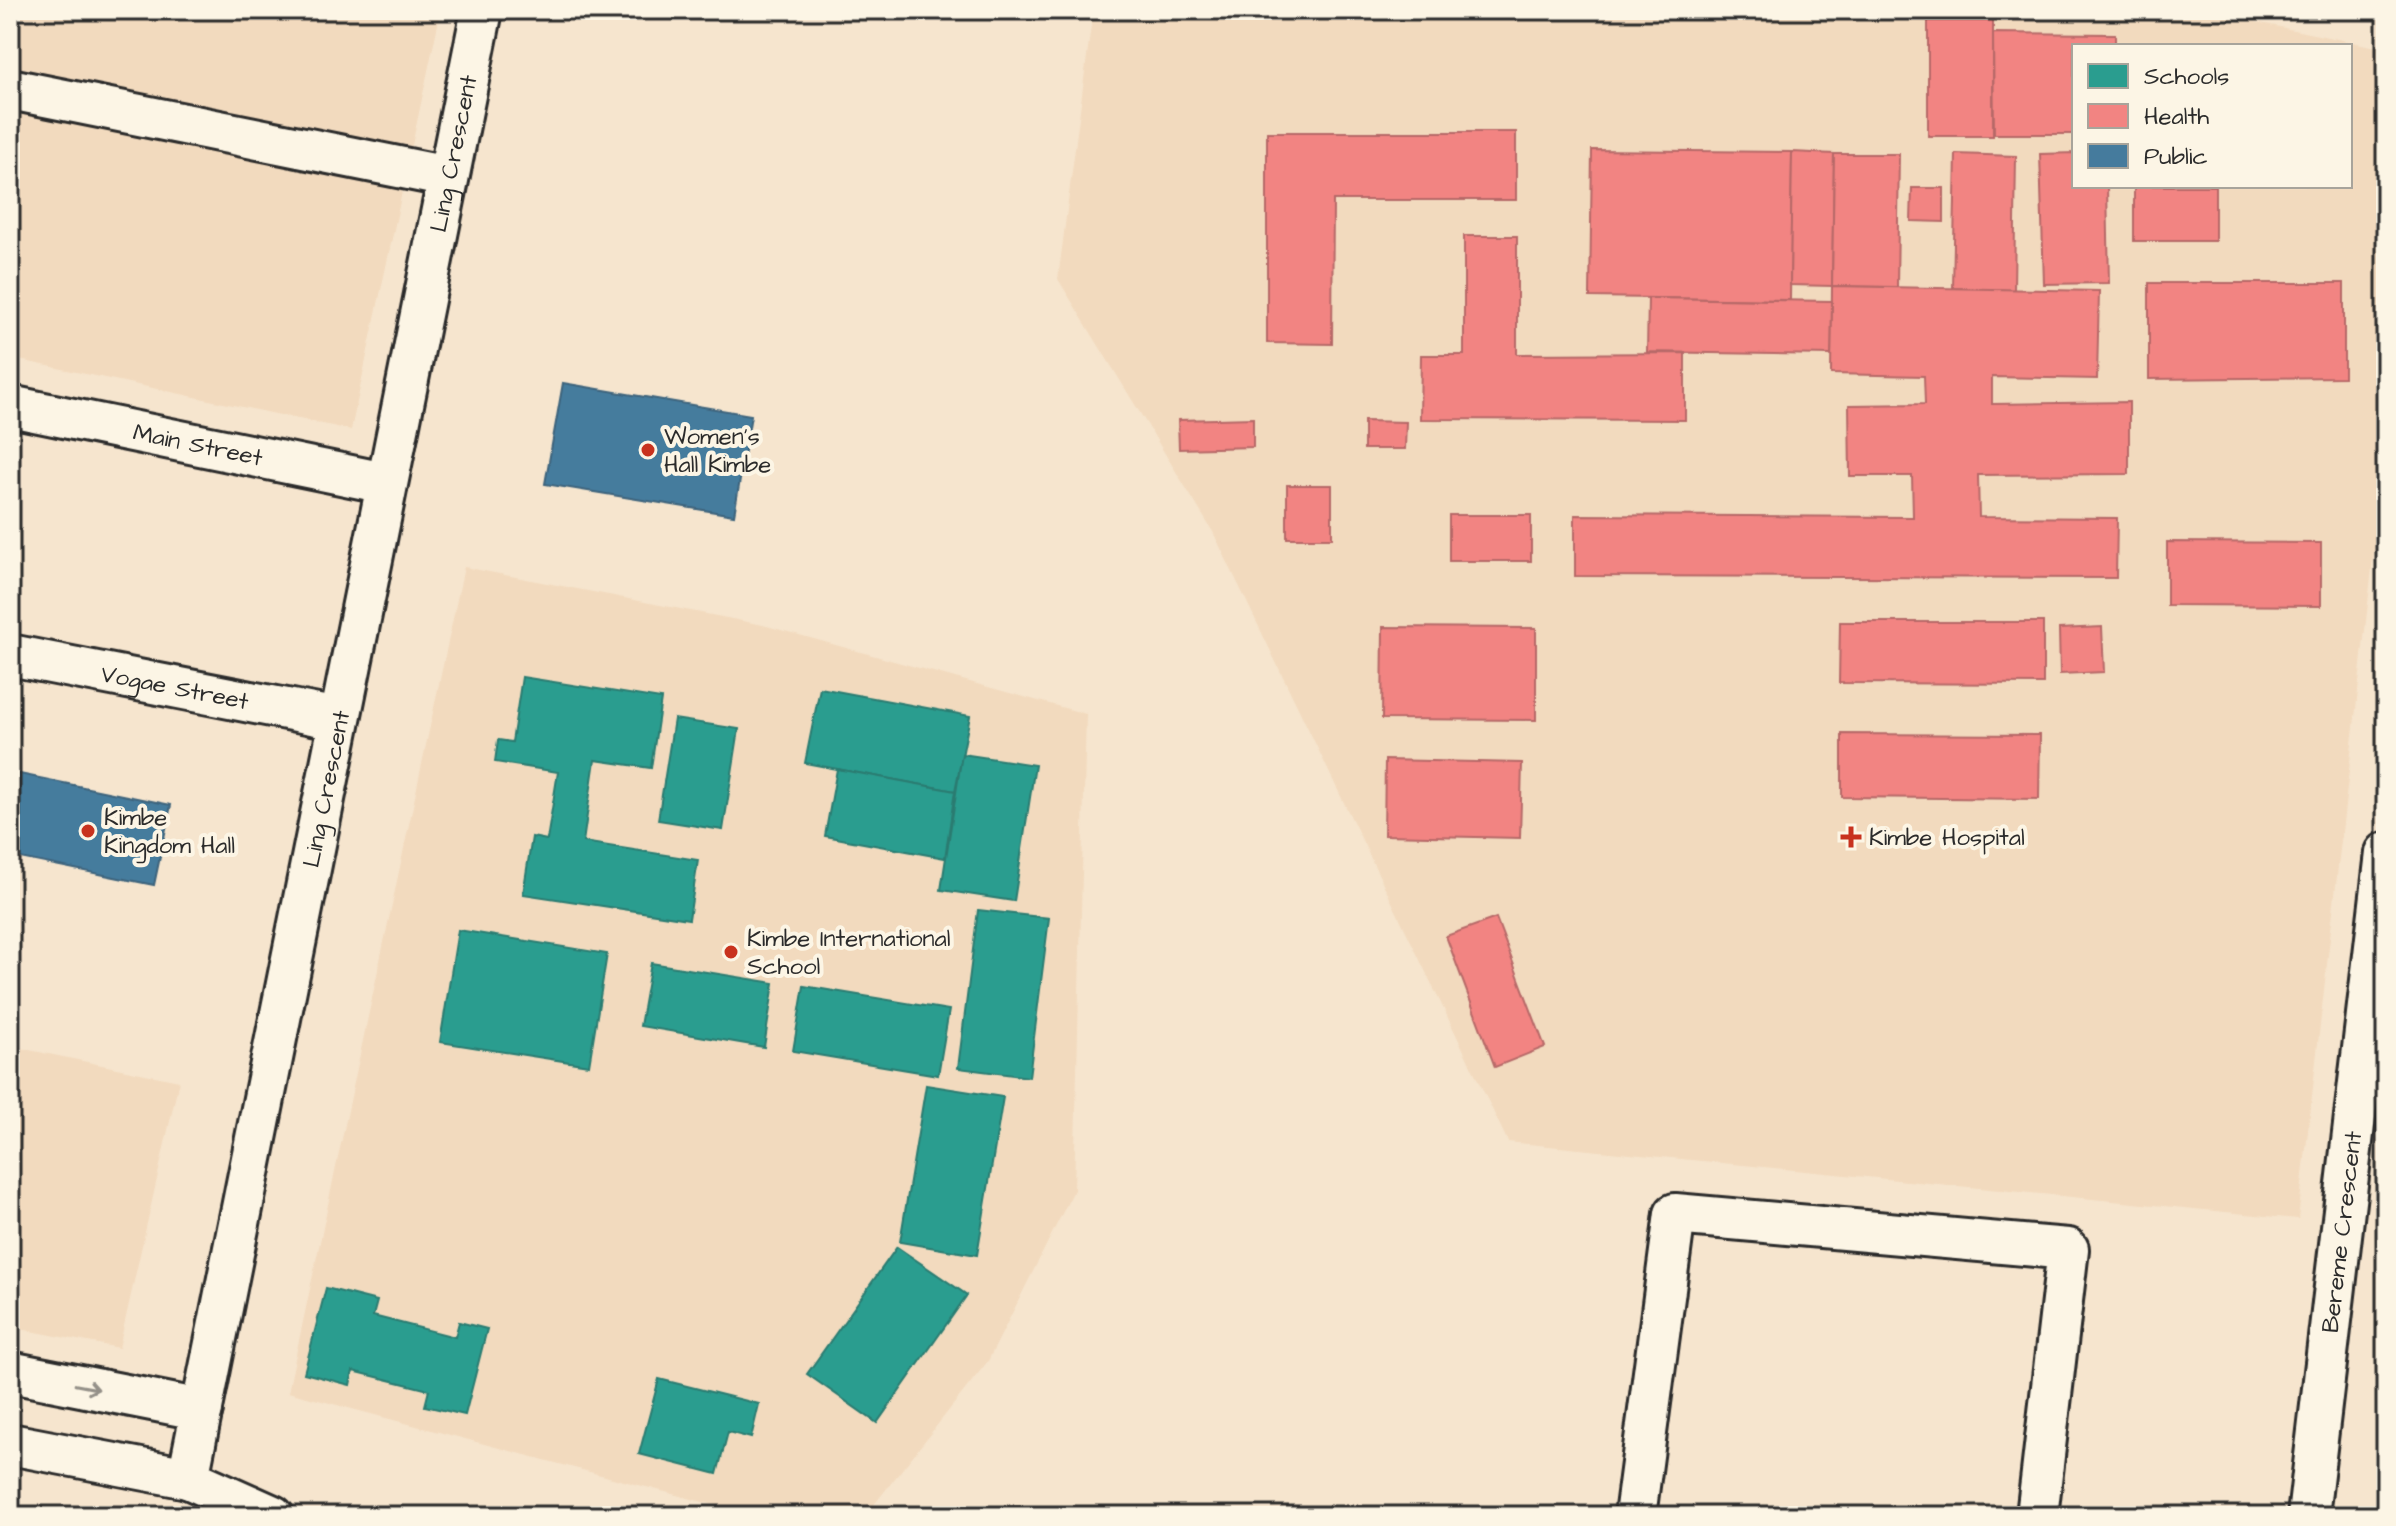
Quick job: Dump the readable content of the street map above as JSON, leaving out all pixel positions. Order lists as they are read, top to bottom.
{
  "streets": {
    "street": [
      "Ling Crescent",
      "Main Street",
      "Vogae Street",
      "Bereme Crescent"
    ]
  },
  "crossings": [
    ["Ling Crescent", "Main Street"],
    ["Ling Crescent", "Vogae Street"]
  ],
  "places": {
    "other": ["Women's Hall Kimbe", "Kimbe Kingdom Hall", "Kimbe International School"],
    "health": ["Kimbe Hospital"]
  },
  "legend": ["Schools", "Health", "Public"]
}
